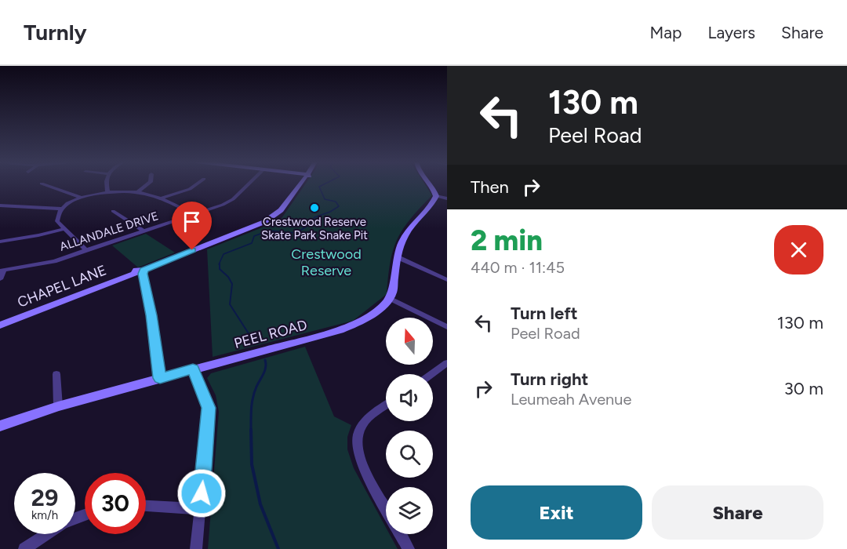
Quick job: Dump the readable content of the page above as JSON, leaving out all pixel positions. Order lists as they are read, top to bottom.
{
  "streets": {
    "street": ["ALLANDALE DRIVE", "CHAPEL LANE", "PEEL ROAD"]
  },
  "parks": ["Crestwood Reserve"],
  "places": ["Crestwood Reserve Skate Park Snake Pit"],
  "north": "top",
  "page": {
    "header": "Turnly",
    "nav": ["Map", "Layers", "Share"],
    "turn": ["130 m", "Peel Road"],
    "then": "Then",
    "heading": ["2 min", "440 m · 11:45"],
    "list": [
      {
        "name": "Turn left",
        "note": "Peel Road",
        "value": "130 m"
      },
      {
        "name": "Turn right",
        "note": "Leumeah Avenue",
        "value": "30 m"
      }
    ],
    "speed": "29 km/h",
    "limit": "30",
    "buttons": ["Exit", "Share"]
  }
}
